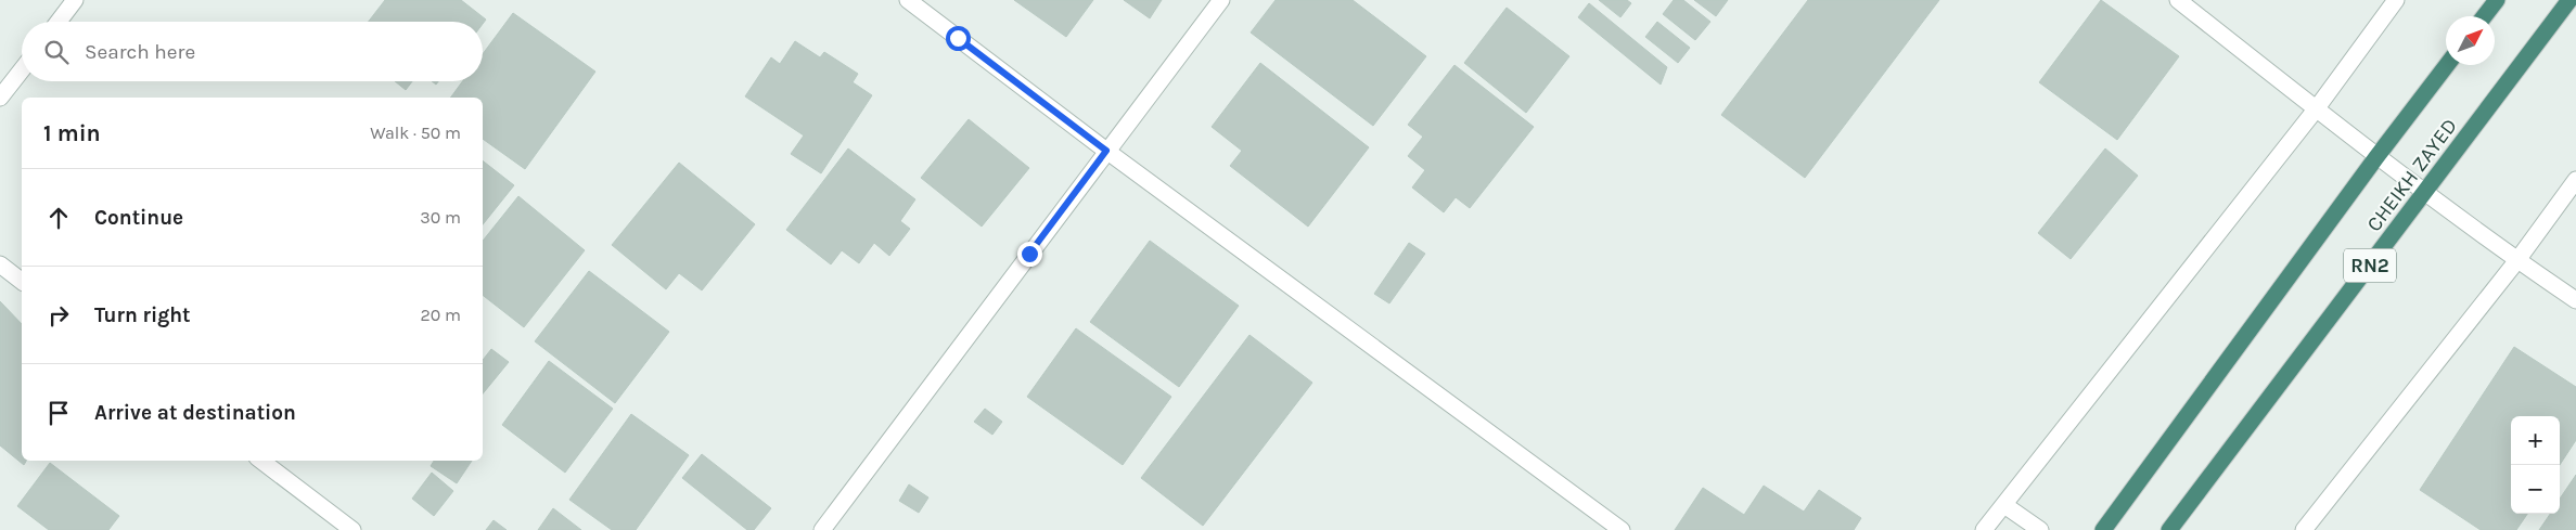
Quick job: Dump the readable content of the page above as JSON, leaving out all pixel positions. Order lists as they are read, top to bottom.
{
  "streets": {
    "highway": ["CHEIKH ZAYED", "RN2"]
  },
  "north": "top right",
  "page": {
    "search": "Search here",
    "heading": ["1 min", "Walk · 50 m"],
    "list": [
      ["Continue", "30 m"],
      ["Turn right", "20 m"],
      "Arrive at destination"
    ],
    "map_buttons": ["+", "−"]
  }
}
